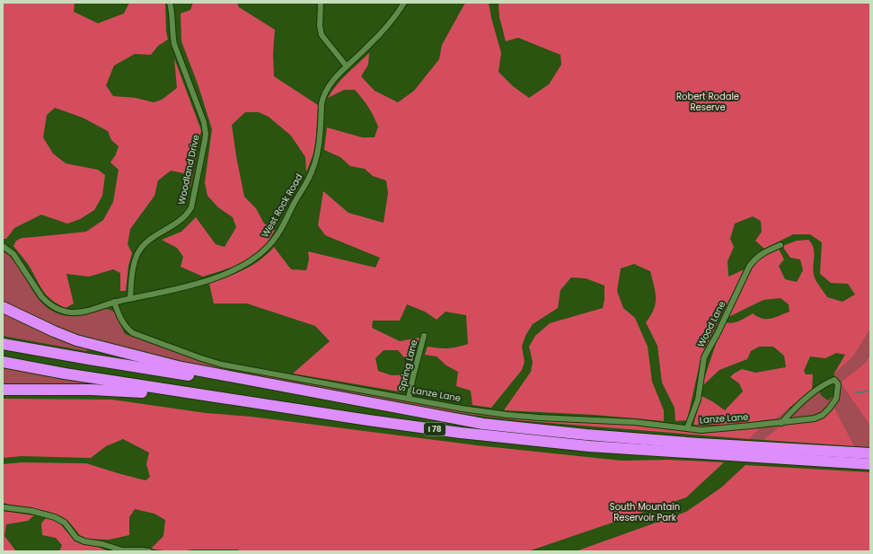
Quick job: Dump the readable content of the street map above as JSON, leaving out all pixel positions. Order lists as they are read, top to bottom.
{
  "streets": {
    "highway": ["I 78"],
    "street": [
      "Woodland Drive",
      "West Rock Road",
      "Wood Lane",
      "Spring Lane",
      "Lanze Lane"
    ]
  },
  "crossings": [
    ["Woodland Drive", "West Rock Road"],
    ["West Rock Road", "Lanze Lane"],
    ["Wood Lane", "Lanze Lane"],
    ["Spring Lane", "Lanze Lane"]
  ],
  "parks": ["Robert Rodale Reserve", "South Mountain Reservoir Park"]
}
